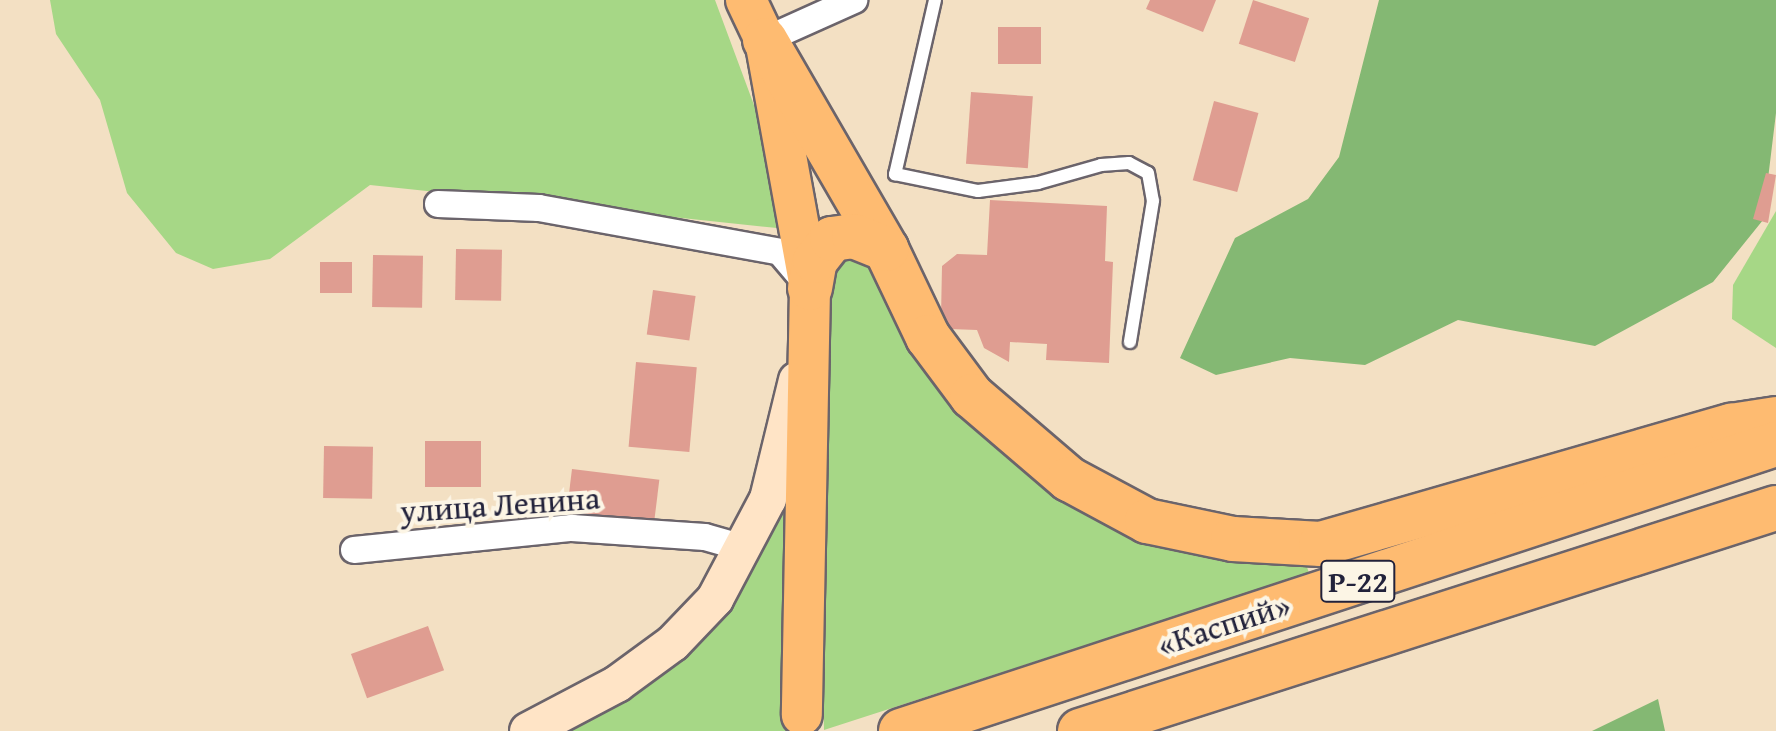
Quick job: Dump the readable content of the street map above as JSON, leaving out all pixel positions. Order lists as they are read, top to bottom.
{
  "streets": {
    "highway": ["Р-22", "«Каспий»"],
    "street": ["улица Ленина"]
  }
}
